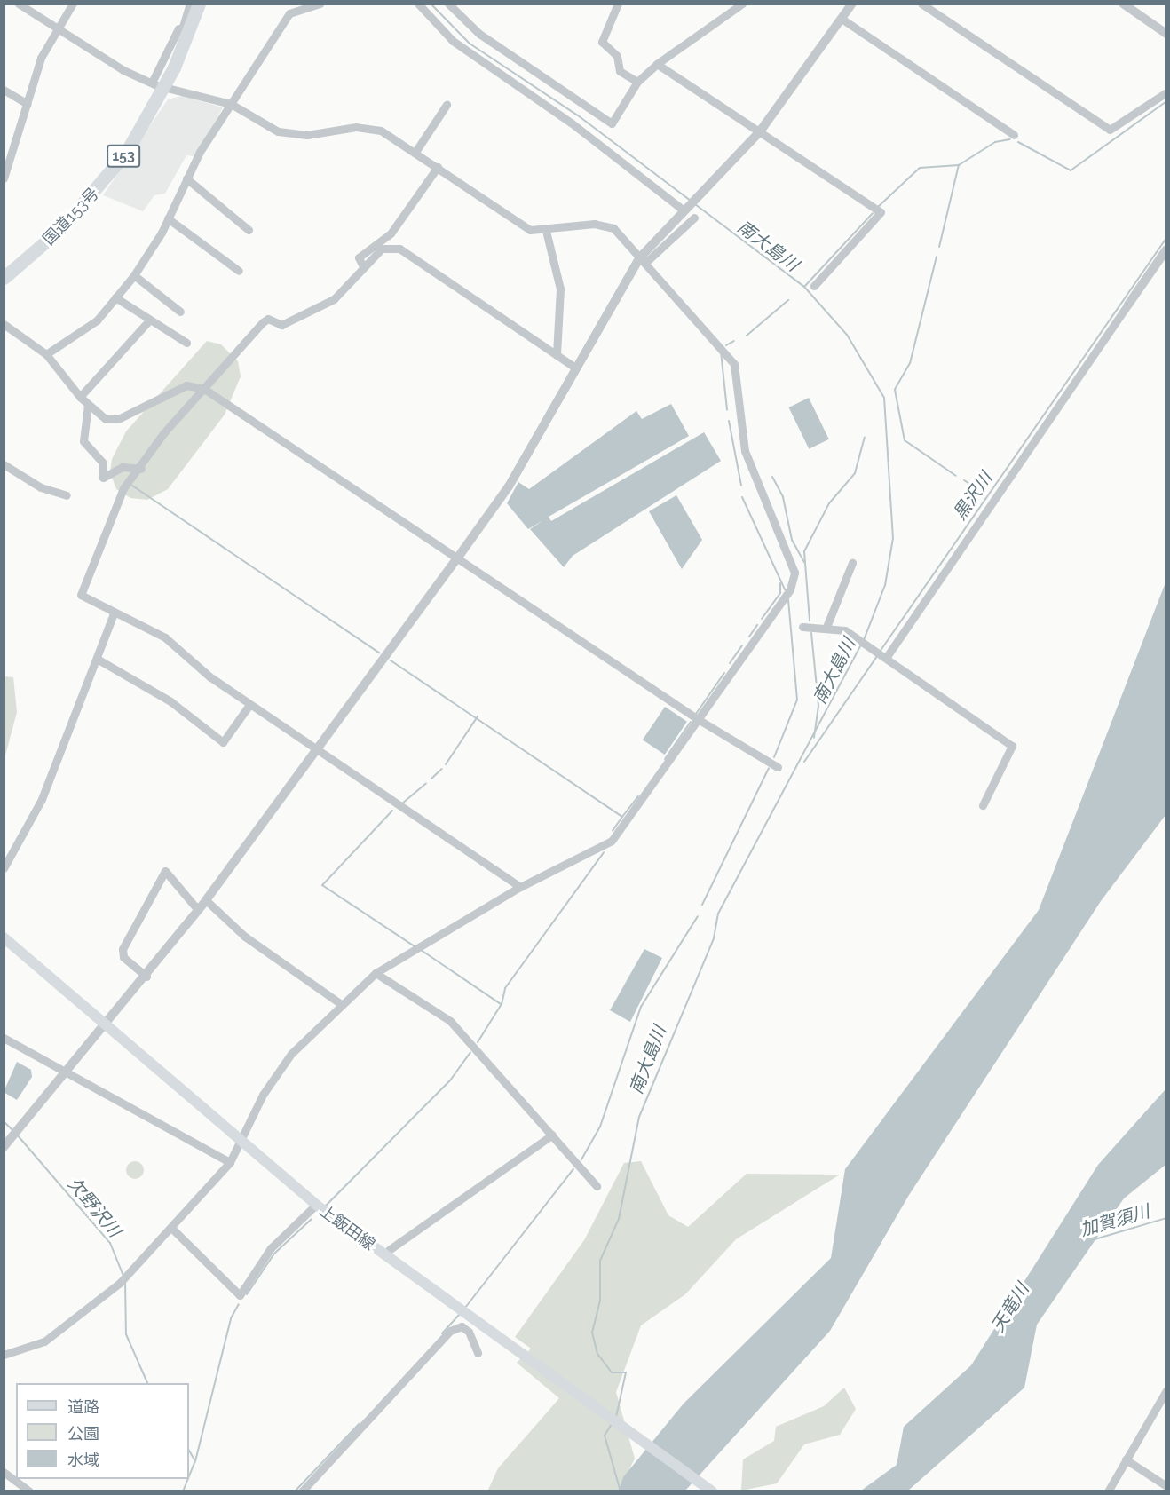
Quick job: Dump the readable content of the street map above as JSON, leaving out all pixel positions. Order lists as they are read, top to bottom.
{
  "streets": {
    "highway": ["153", "国道153号"],
    "main road": ["上飯田線"]
  },
  "water": [
    "南大島川",
    "黒沢川",
    "欠野沢川",
    "加賀須川",
    "天竜川"
  ],
  "legend": ["道路", "公園", "水域"]
}
